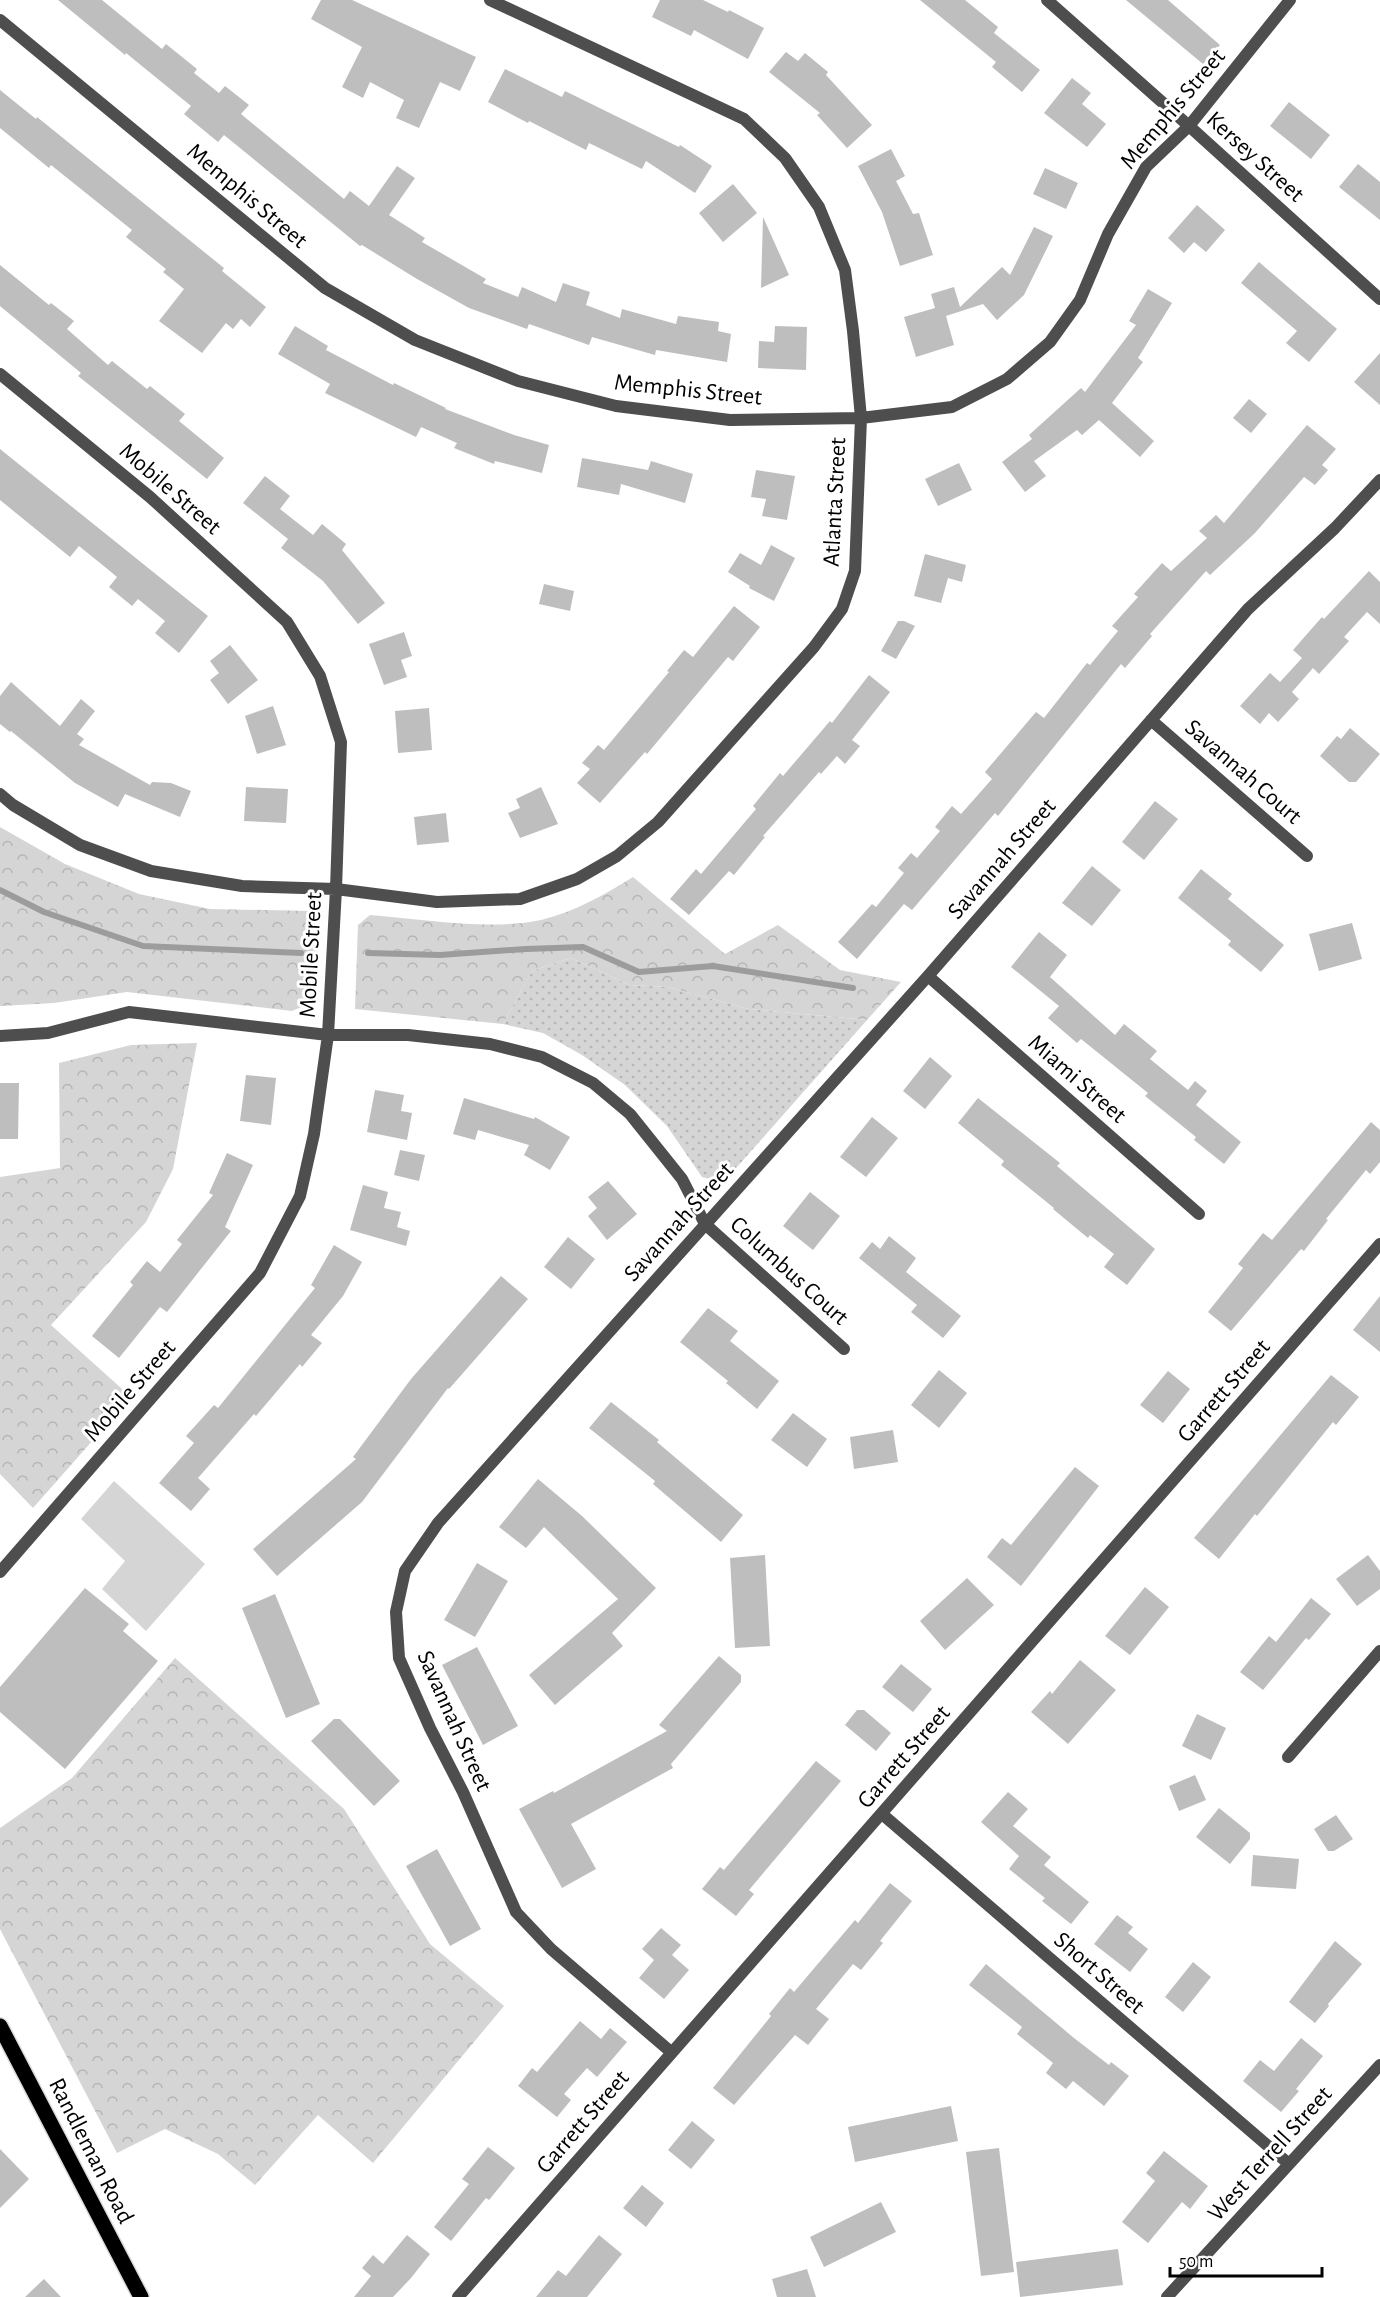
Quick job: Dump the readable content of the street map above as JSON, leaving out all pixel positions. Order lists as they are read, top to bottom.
{
  "streets": {
    "main road": ["Randleman Road"],
    "street": [
      "Memphis Street",
      "Kersey Street",
      "Mobile Street",
      "Atlanta Street",
      "Savannah Court",
      "Savannah Street",
      "Miami Street",
      "Columbus Court",
      "Garrett Street",
      "Short Street",
      "West Terrell Street"
    ]
  },
  "crossings": [
    ["Memphis Street", "Kersey Street"],
    ["Memphis Street", "Atlanta Street"],
    ["Mobile Street", "Atlanta Street"],
    ["Savannah Court", "Savannah Street"],
    ["Savannah Street", "Miami Street"],
    ["Savannah Street", "Columbus Court"],
    ["Savannah Street", "Garrett Street"],
    ["Garrett Street", "Short Street"],
    ["Short Street", "West Terrell Street"]
  ],
  "scale_bar": "50 m"
}
